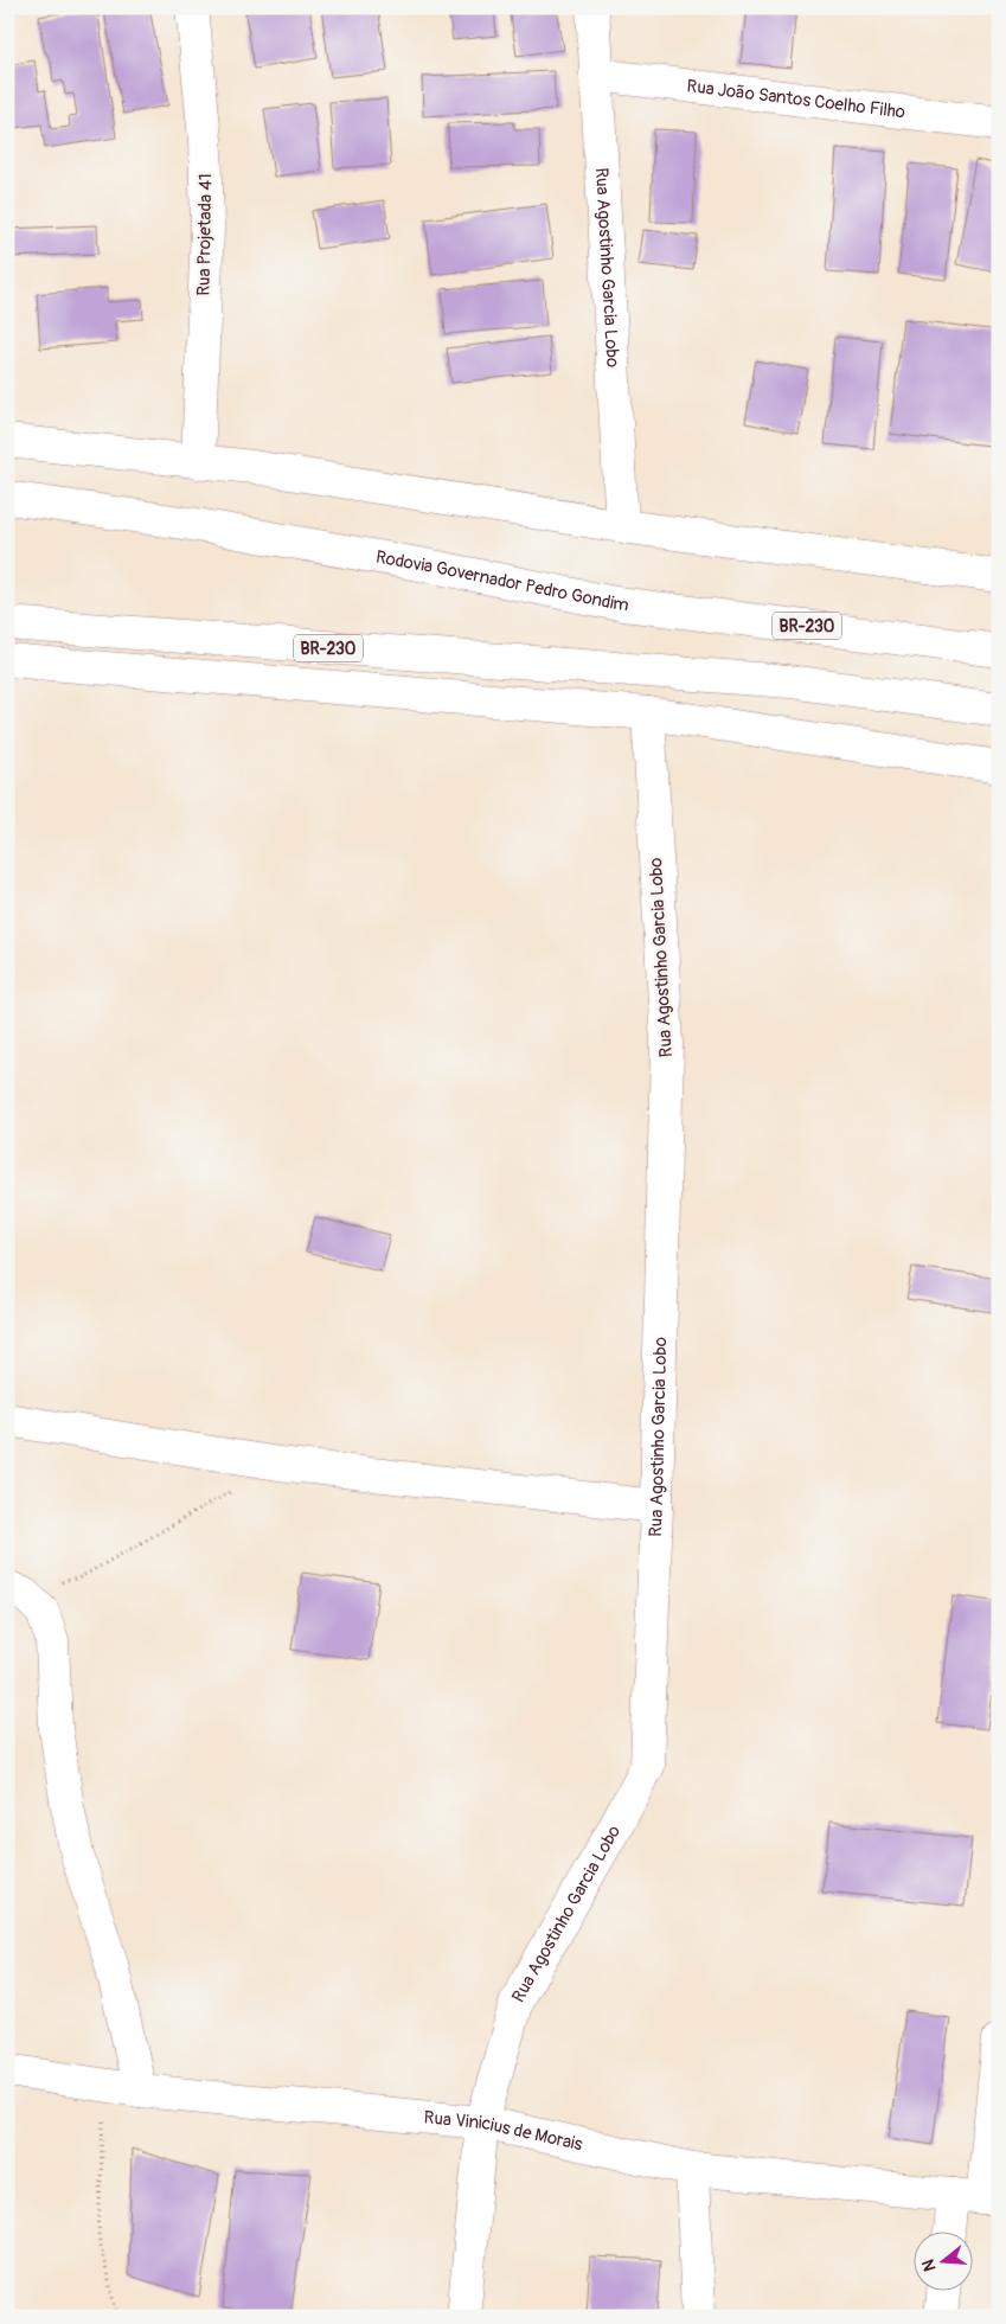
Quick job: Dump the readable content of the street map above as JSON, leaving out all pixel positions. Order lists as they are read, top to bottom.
{
  "streets": {
    "main road": [
      "Rua João Santos Coelho Filho",
      "Rua Projetada 41",
      "Rua Agostinho Garcia Lobo",
      "Rodovia Governador Pedro Gondim",
      "BR-230",
      "Rua Vinicius de Morais"
    ]
  },
  "crossings": [
    ["Rua João Santos Coelho Filho", "Rua Agostinho Garcia Lobo"],
    ["Rua Agostinho Garcia Lobo", "Rua Vinicius de Morais"]
  ],
  "north": "left"
}
